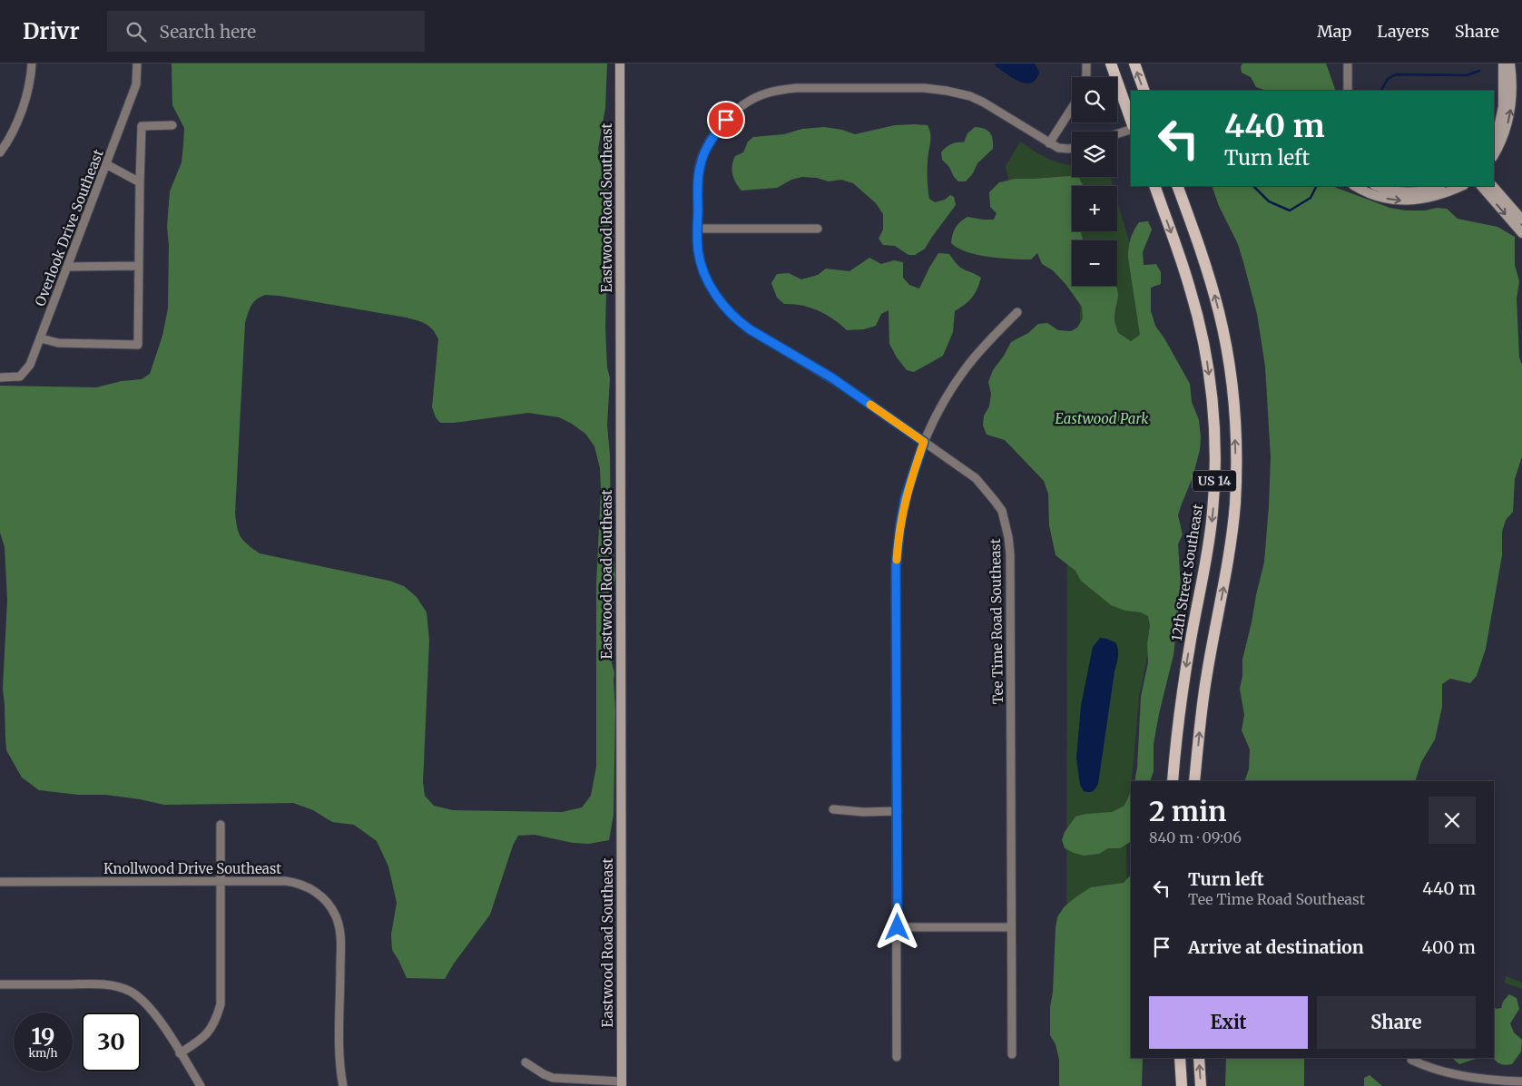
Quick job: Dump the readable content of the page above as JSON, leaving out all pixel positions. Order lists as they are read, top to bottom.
{
  "streets": {
    "main road": ["US 14", "12th Street Southeast"],
    "street": [
      "Eastwood Road Southeast",
      "Overlook Drive Southeast",
      "Tee Time Road Southeast",
      "Knollwood Drive Southeast"
    ]
  },
  "parks": ["Eastwood Park"],
  "page": {
    "header": "Drivr",
    "search": "Search here",
    "nav": ["Map", "Layers", "Share"],
    "map_buttons": ["+", "−"],
    "turn": ["440 m", "Turn left"],
    "heading": ["2 min", "840 m · 09:06"],
    "list": [
      {
        "name": "Turn left",
        "note": "Tee Time Road Southeast",
        "value": "440 m"
      },
      {
        "name": "Arrive at destination",
        "value": "400 m"
      }
    ],
    "buttons": ["Exit", "Share"],
    "speed": "19 km/h",
    "limit": "30"
  }
}
